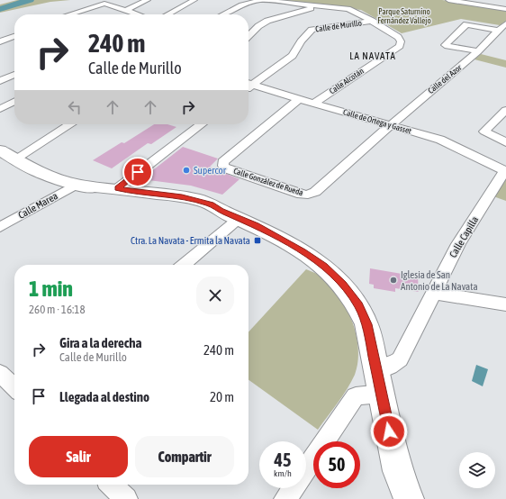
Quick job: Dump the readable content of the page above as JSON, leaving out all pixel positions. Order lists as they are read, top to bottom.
{
  "streets": {
    "street": [
      "Calle de Murillo",
      "Calle del Azor",
      "Calle Alcotán",
      "Calle de Ortega y Gasset",
      "Calle González de Rueda",
      "Calle Marea",
      "Calle Capilla"
    ]
  },
  "crossings": [
    ["Calle de Murillo", "Calle Alcotán"],
    ["Calle de Murillo", "Calle de Ortega y Gasset"],
    ["Calle del Azor", "Calle de Ortega y Gasset"],
    ["Calle del Azor", "Calle González de Rueda"],
    ["Calle Alcotán", "Calle de Ortega y Gasset"],
    ["Calle de Ortega y Gasset", "Calle González de Rueda"],
    ["Calle de Ortega y Gasset", "Calle Capilla"]
  ],
  "districts": ["LA NAVATA"],
  "parks": ["Parque Saturnino Fernández Vallejo"],
  "places": {
    "other": ["Supercor", "Iglesia de San Antonio de La Navata"],
    "transit": ["Ctra. La Navata - Ermita la Navata"]
  },
  "page": {
    "turn": ["240 m", "Calle de Murillo"],
    "heading": ["1 min", "260 m · 16:18"],
    "list": [
      {
        "name": "Gira a la derecha",
        "note": "Calle de Murillo",
        "value": "240 m"
      },
      {
        "name": "Llegada al destino",
        "value": "20 m"
      }
    ],
    "buttons": ["Salir", "Compartir"],
    "speed": "45 km/h",
    "limit": "50"
  }
}
